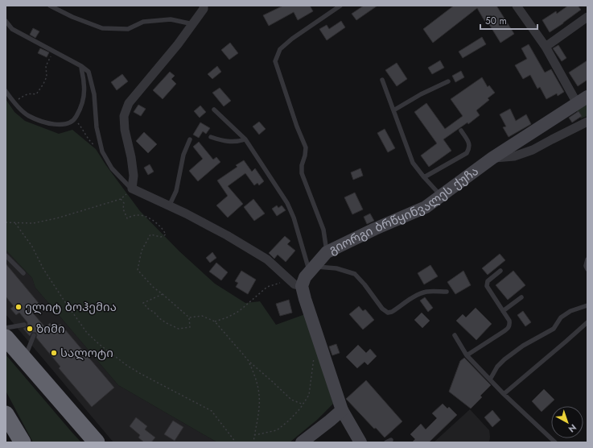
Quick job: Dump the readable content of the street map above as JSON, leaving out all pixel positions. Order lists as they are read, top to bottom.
{
  "streets": {
    "street": ["გიორგი ბრწყინვალეს ქუჩა"]
  },
  "places": ["ელიტ ბოჰემია", "ზიმი", "სალოტი"],
  "scale_bar": "50 m",
  "north": "bottom right"
}
